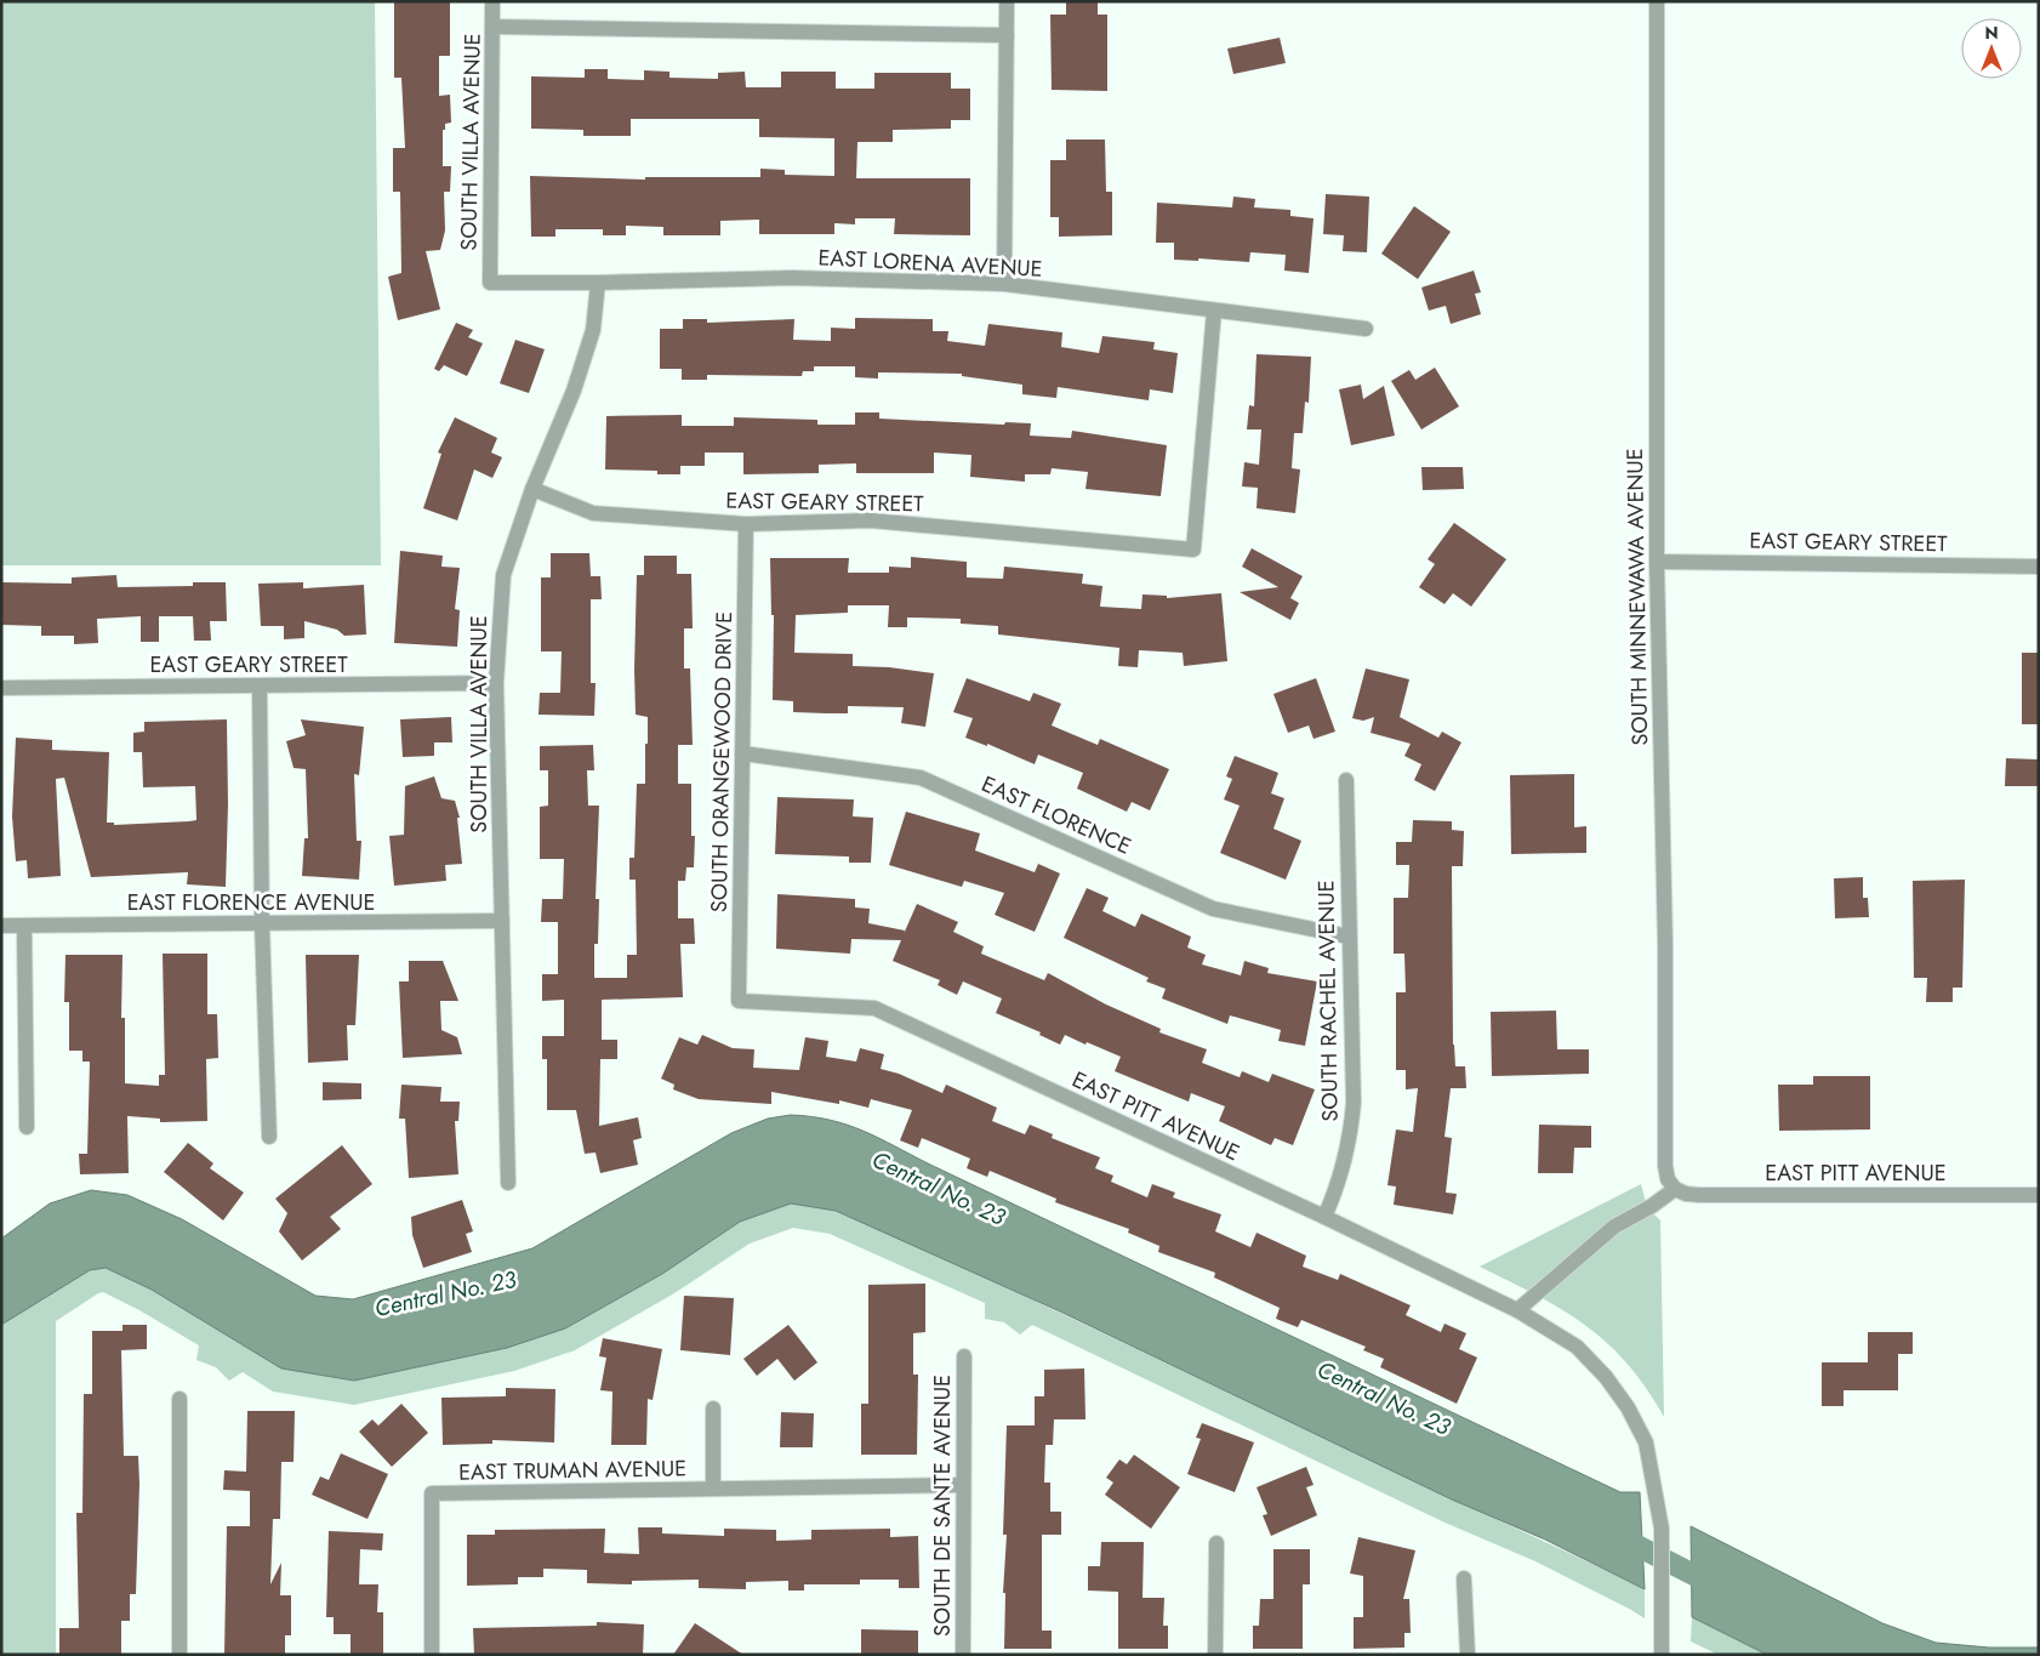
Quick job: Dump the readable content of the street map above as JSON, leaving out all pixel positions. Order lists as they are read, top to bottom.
{
  "streets": {
    "street": [
      "SOUTH VILLA AVENUE",
      "EAST LORENA AVENUE",
      "EAST GEARY STREET",
      "SOUTH MINNEWAWA AVENUE",
      "SOUTH ORANGEWOOD DRIVE",
      "EAST FLORENCE",
      "EAST FLORENCE AVENUE",
      "SOUTH RACHEL AVENUE",
      "EAST PITT AVENUE",
      "EAST TRUMAN AVENUE",
      "SOUTH DE SANTE AVENUE"
    ]
  },
  "crossings": [
    ["SOUTH VILLA AVENUE", "EAST LORENA AVENUE"],
    ["SOUTH VILLA AVENUE", "EAST GEARY STREET"],
    ["SOUTH VILLA AVENUE", "EAST FLORENCE AVENUE"],
    ["EAST LORENA AVENUE", "EAST GEARY STREET"],
    ["EAST GEARY STREET", "SOUTH MINNEWAWA AVENUE"],
    ["EAST GEARY STREET", "SOUTH ORANGEWOOD DRIVE"],
    ["SOUTH MINNEWAWA AVENUE", "EAST PITT AVENUE"],
    ["SOUTH ORANGEWOOD DRIVE", "EAST FLORENCE"],
    ["SOUTH ORANGEWOOD DRIVE", "EAST PITT AVENUE"],
    ["EAST FLORENCE", "SOUTH RACHEL AVENUE"],
    ["SOUTH RACHEL AVENUE", "EAST PITT AVENUE"],
    ["EAST TRUMAN AVENUE", "SOUTH DE SANTE AVENUE"]
  ],
  "water": ["Central No. 23"],
  "north": "top"
}
